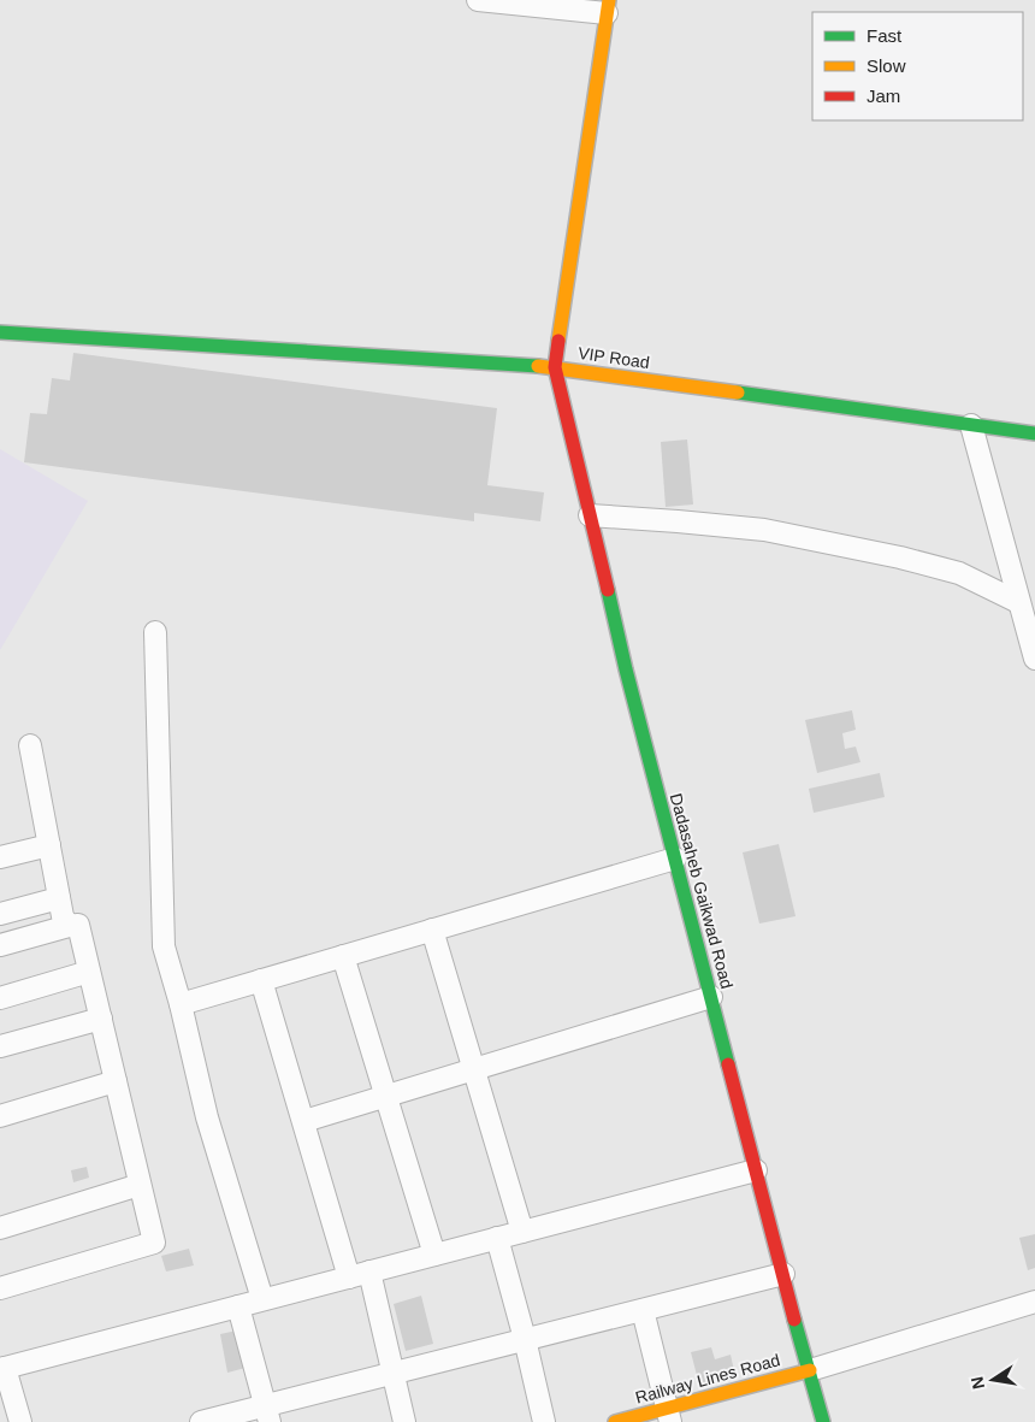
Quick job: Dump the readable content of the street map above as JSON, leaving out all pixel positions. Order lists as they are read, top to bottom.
{
  "streets": {
    "street": ["VIP Road", "Dadasaheb Gaikwad Road", "Railway Lines Road"]
  },
  "crossings": [
    ["VIP Road", "Dadasaheb Gaikwad Road"],
    ["Dadasaheb Gaikwad Road", "Railway Lines Road"]
  ],
  "legend": ["Fast", "Slow", "Jam"],
  "north": "left"
}
